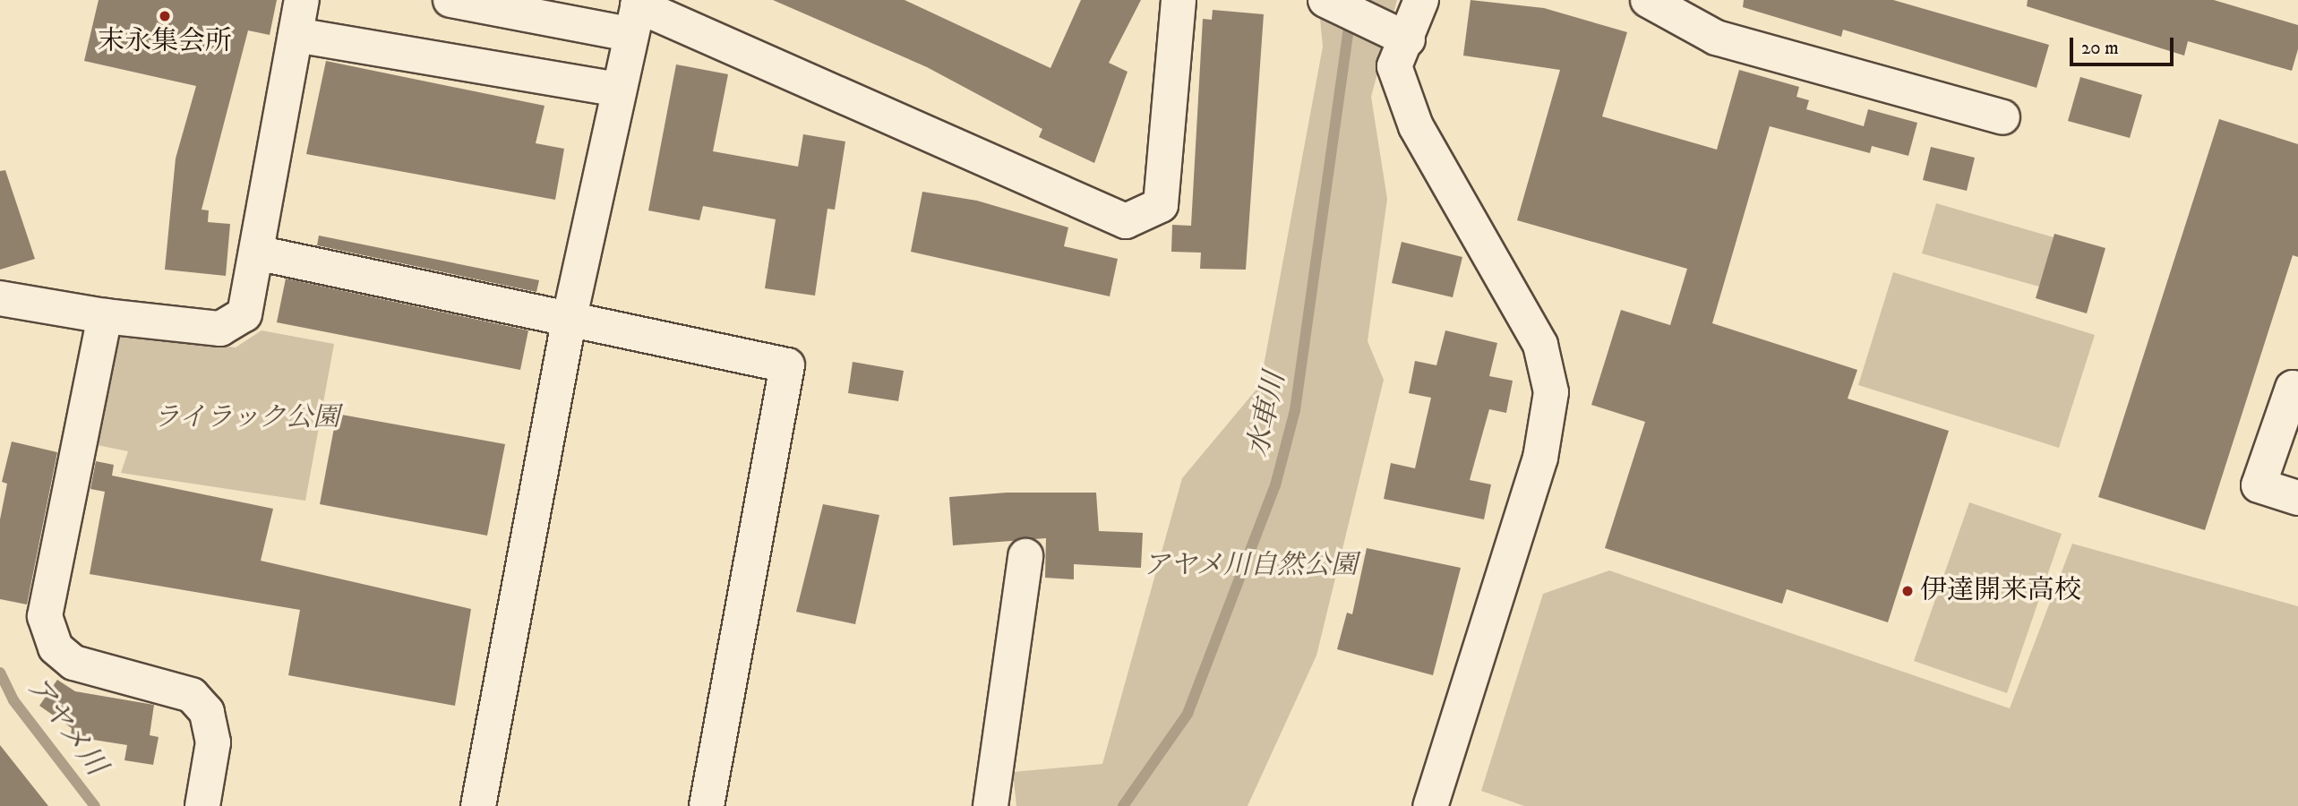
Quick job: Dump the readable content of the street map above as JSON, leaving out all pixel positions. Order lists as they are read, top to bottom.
{
  "water": ["水車川", "アヤメ川"],
  "parks": ["ライラック公園", "アヤメ川自然公園"],
  "places": ["末永集会所", "伊達開来高校"],
  "scale_bar": "20 m"
}
